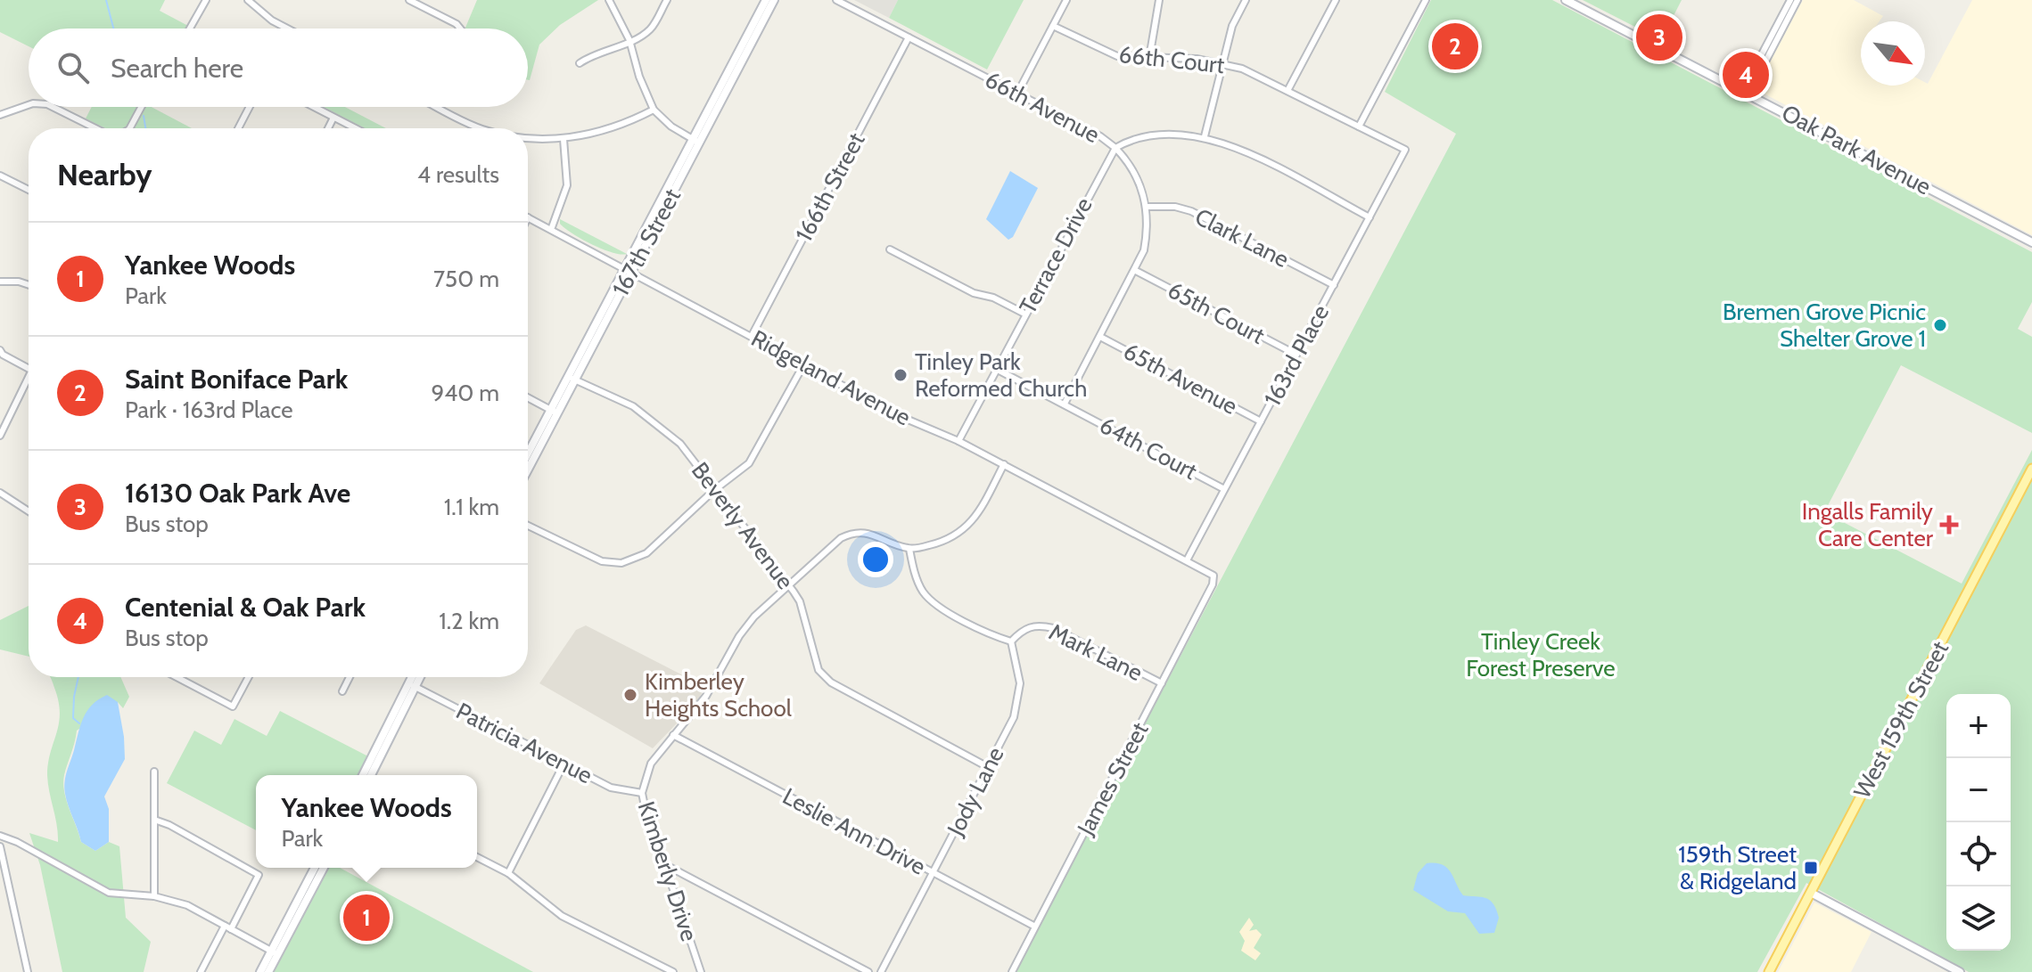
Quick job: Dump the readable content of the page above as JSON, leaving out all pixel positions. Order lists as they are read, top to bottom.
{
  "streets": {
    "main road": ["Oak Park Avenue", "167th Street", "West 159th Street"],
    "street": [
      "66th Court",
      "66th Avenue",
      "166th Street",
      "Clark Lane",
      "Terrace Drive",
      "65th Court",
      "163rd Place",
      "Ridgeland Avenue",
      "65th Avenue",
      "64th Court",
      "Beverly Avenue",
      "Mark Lane",
      "Patricia Avenue",
      "James Street",
      "Jody Lane",
      "Leslie Ann Drive",
      "Kimberly Drive"
    ]
  },
  "crossings": [
    ["66th Court", "163rd Place"],
    ["66th Avenue", "166th Street"],
    ["66th Avenue", "Terrace Drive"],
    ["66th Avenue", "163rd Place"],
    ["166th Street", "Ridgeland Avenue"],
    ["Clark Lane", "163rd Place"],
    ["167th Street", "Ridgeland Avenue"],
    ["167th Street", "Beverly Avenue"],
    ["Terrace Drive", "Ridgeland Avenue"],
    ["Terrace Drive", "64th Court"],
    ["65th Court", "163rd Place"],
    ["163rd Place", "Ridgeland Avenue"],
    ["163rd Place", "65th Avenue"],
    ["163rd Place", "64th Court"],
    ["Ridgeland Avenue", "James Street"],
    ["Beverly Avenue", "Jody Lane"],
    ["Beverly Avenue", "Kimberly Drive"],
    ["Mark Lane", "James Street"],
    ["Mark Lane", "Jody Lane"],
    ["Mark Lane", "Kimberly Drive"],
    ["Patricia Avenue", "Kimberly Drive"],
    ["James Street", "Leslie Ann Drive"],
    ["Jody Lane", "Leslie Ann Drive"],
    ["Leslie Ann Drive", "Kimberly Drive"]
  ],
  "parks": ["Tinley Creek Forest Preserve"],
  "places": {
    "other": ["Bremen Grove Picnic Shelter Grove 1", "Tinley Park Reformed Church", "Kimberley Heights School"],
    "health": ["Ingalls Family Care Center"],
    "transit": ["159th Street & Ridgeland"]
  },
  "north": "bottom right",
  "page": {
    "pins": [
      "3",
      "2",
      "4",
      "1"
    ],
    "search": "Search here",
    "heading": ["Nearby", "4 results"],
    "list": [
      {
        "mark": "1",
        "name": "Yankee Woods",
        "note": "Park",
        "value": "750 m"
      },
      {
        "mark": "2",
        "name": "Saint Boniface Park",
        "note": "Park · 163rd Place",
        "value": "940 m"
      },
      {
        "mark": "3",
        "name": "16130 Oak Park Ave",
        "note": "Bus stop",
        "value": "1.1 km"
      },
      {
        "mark": "4",
        "name": "Centenial & Oak Park",
        "note": "Bus stop",
        "value": "1.2 km"
      }
    ],
    "map_buttons": ["+", "−"],
    "popup": ["Yankee Woods", "Park"]
  }
}
